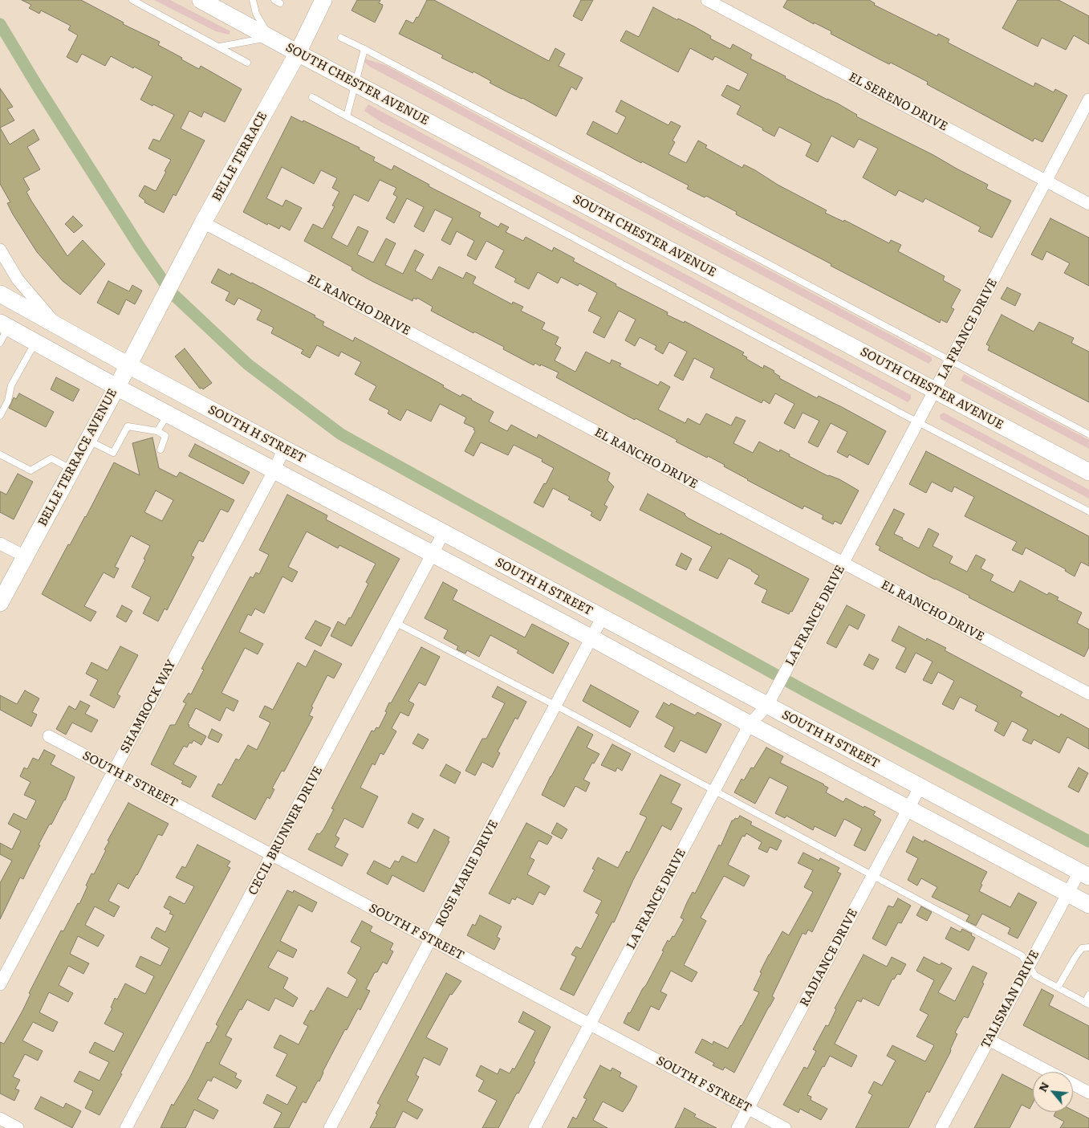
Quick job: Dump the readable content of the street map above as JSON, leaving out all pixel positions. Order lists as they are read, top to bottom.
{
  "streets": {
    "street": [
      "SOUTH CHESTER AVENUE",
      "EL SERENO DRIVE",
      "BELLE TERRACE",
      "EL RANCHO DRIVE",
      "LA FRANCE DRIVE",
      "SOUTH H STREET",
      "BELLE TERRACE AVENUE",
      "SHAMROCK WAY",
      "SOUTH F STREET",
      "CECIL BRUNNER DRIVE",
      "ROSE MARIE DRIVE",
      "RADIANCE DRIVE",
      "TALISMAN DRIVE"
    ]
  },
  "crossings": [
    ["SOUTH CHESTER AVENUE", "BELLE TERRACE"],
    ["SOUTH CHESTER AVENUE", "LA FRANCE DRIVE"],
    ["EL SERENO DRIVE", "LA FRANCE DRIVE"],
    ["BELLE TERRACE", "EL RANCHO DRIVE"],
    ["BELLE TERRACE", "BELLE TERRACE AVENUE"],
    ["EL RANCHO DRIVE", "LA FRANCE DRIVE"],
    ["LA FRANCE DRIVE", "SOUTH H STREET"],
    ["LA FRANCE DRIVE", "SOUTH F STREET"],
    ["SOUTH H STREET", "BELLE TERRACE AVENUE"],
    ["SOUTH H STREET", "SHAMROCK WAY"],
    ["SOUTH H STREET", "CECIL BRUNNER DRIVE"],
    ["SOUTH H STREET", "ROSE MARIE DRIVE"],
    ["SOUTH H STREET", "RADIANCE DRIVE"],
    ["SOUTH H STREET", "TALISMAN DRIVE"],
    ["SHAMROCK WAY", "SOUTH F STREET"],
    ["SOUTH F STREET", "CECIL BRUNNER DRIVE"],
    ["SOUTH F STREET", "ROSE MARIE DRIVE"],
    ["SOUTH F STREET", "RADIANCE DRIVE"]
  ],
  "north": "top left"
}
